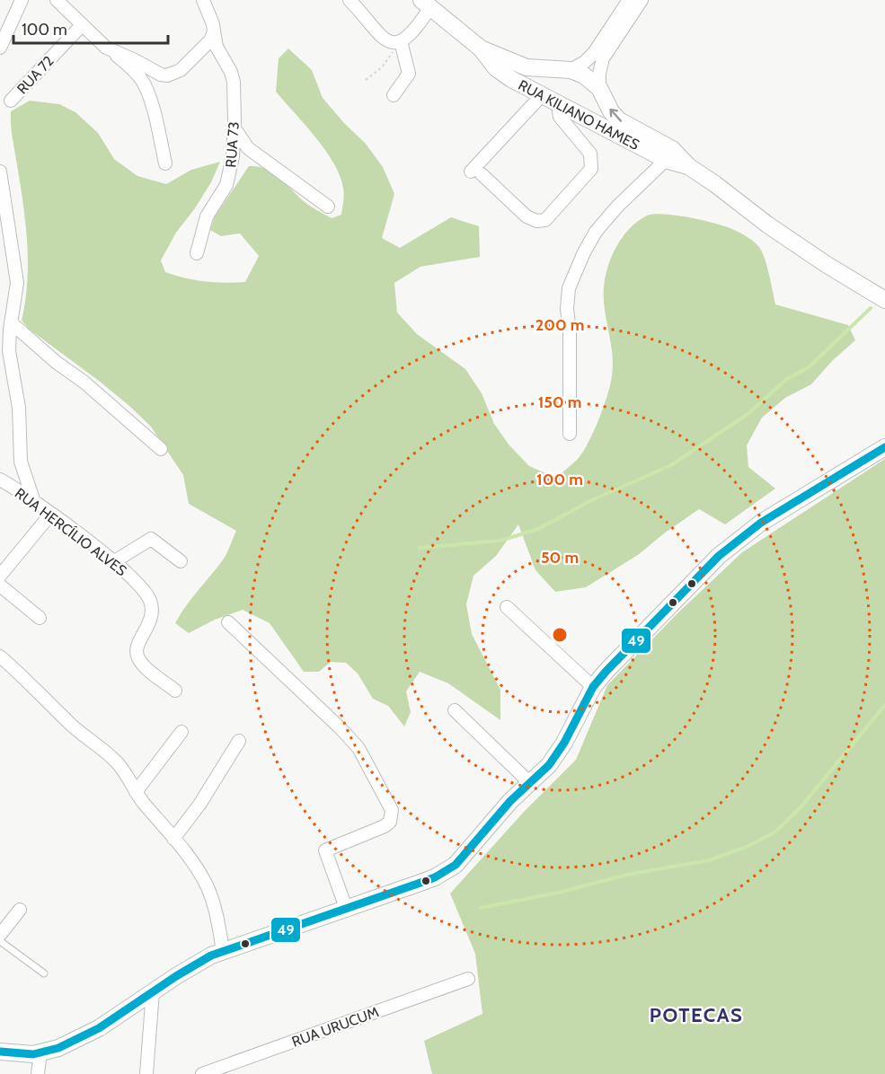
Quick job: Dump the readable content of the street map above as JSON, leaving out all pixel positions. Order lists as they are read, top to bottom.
{
  "streets": {
    "main road": ["RUA KILIANO HAMES"],
    "street": [
      "RUA 72",
      "RUA 73",
      "RUA HERCÍLIO ALVES",
      "RUA URUCUM"
    ]
  },
  "districts": ["POTECAS"],
  "lines": ["transit line 49"],
  "scale_bar": "100 m",
  "rings": [
    "200 m",
    "150 m",
    "100 m",
    "50 m"
  ]
}
